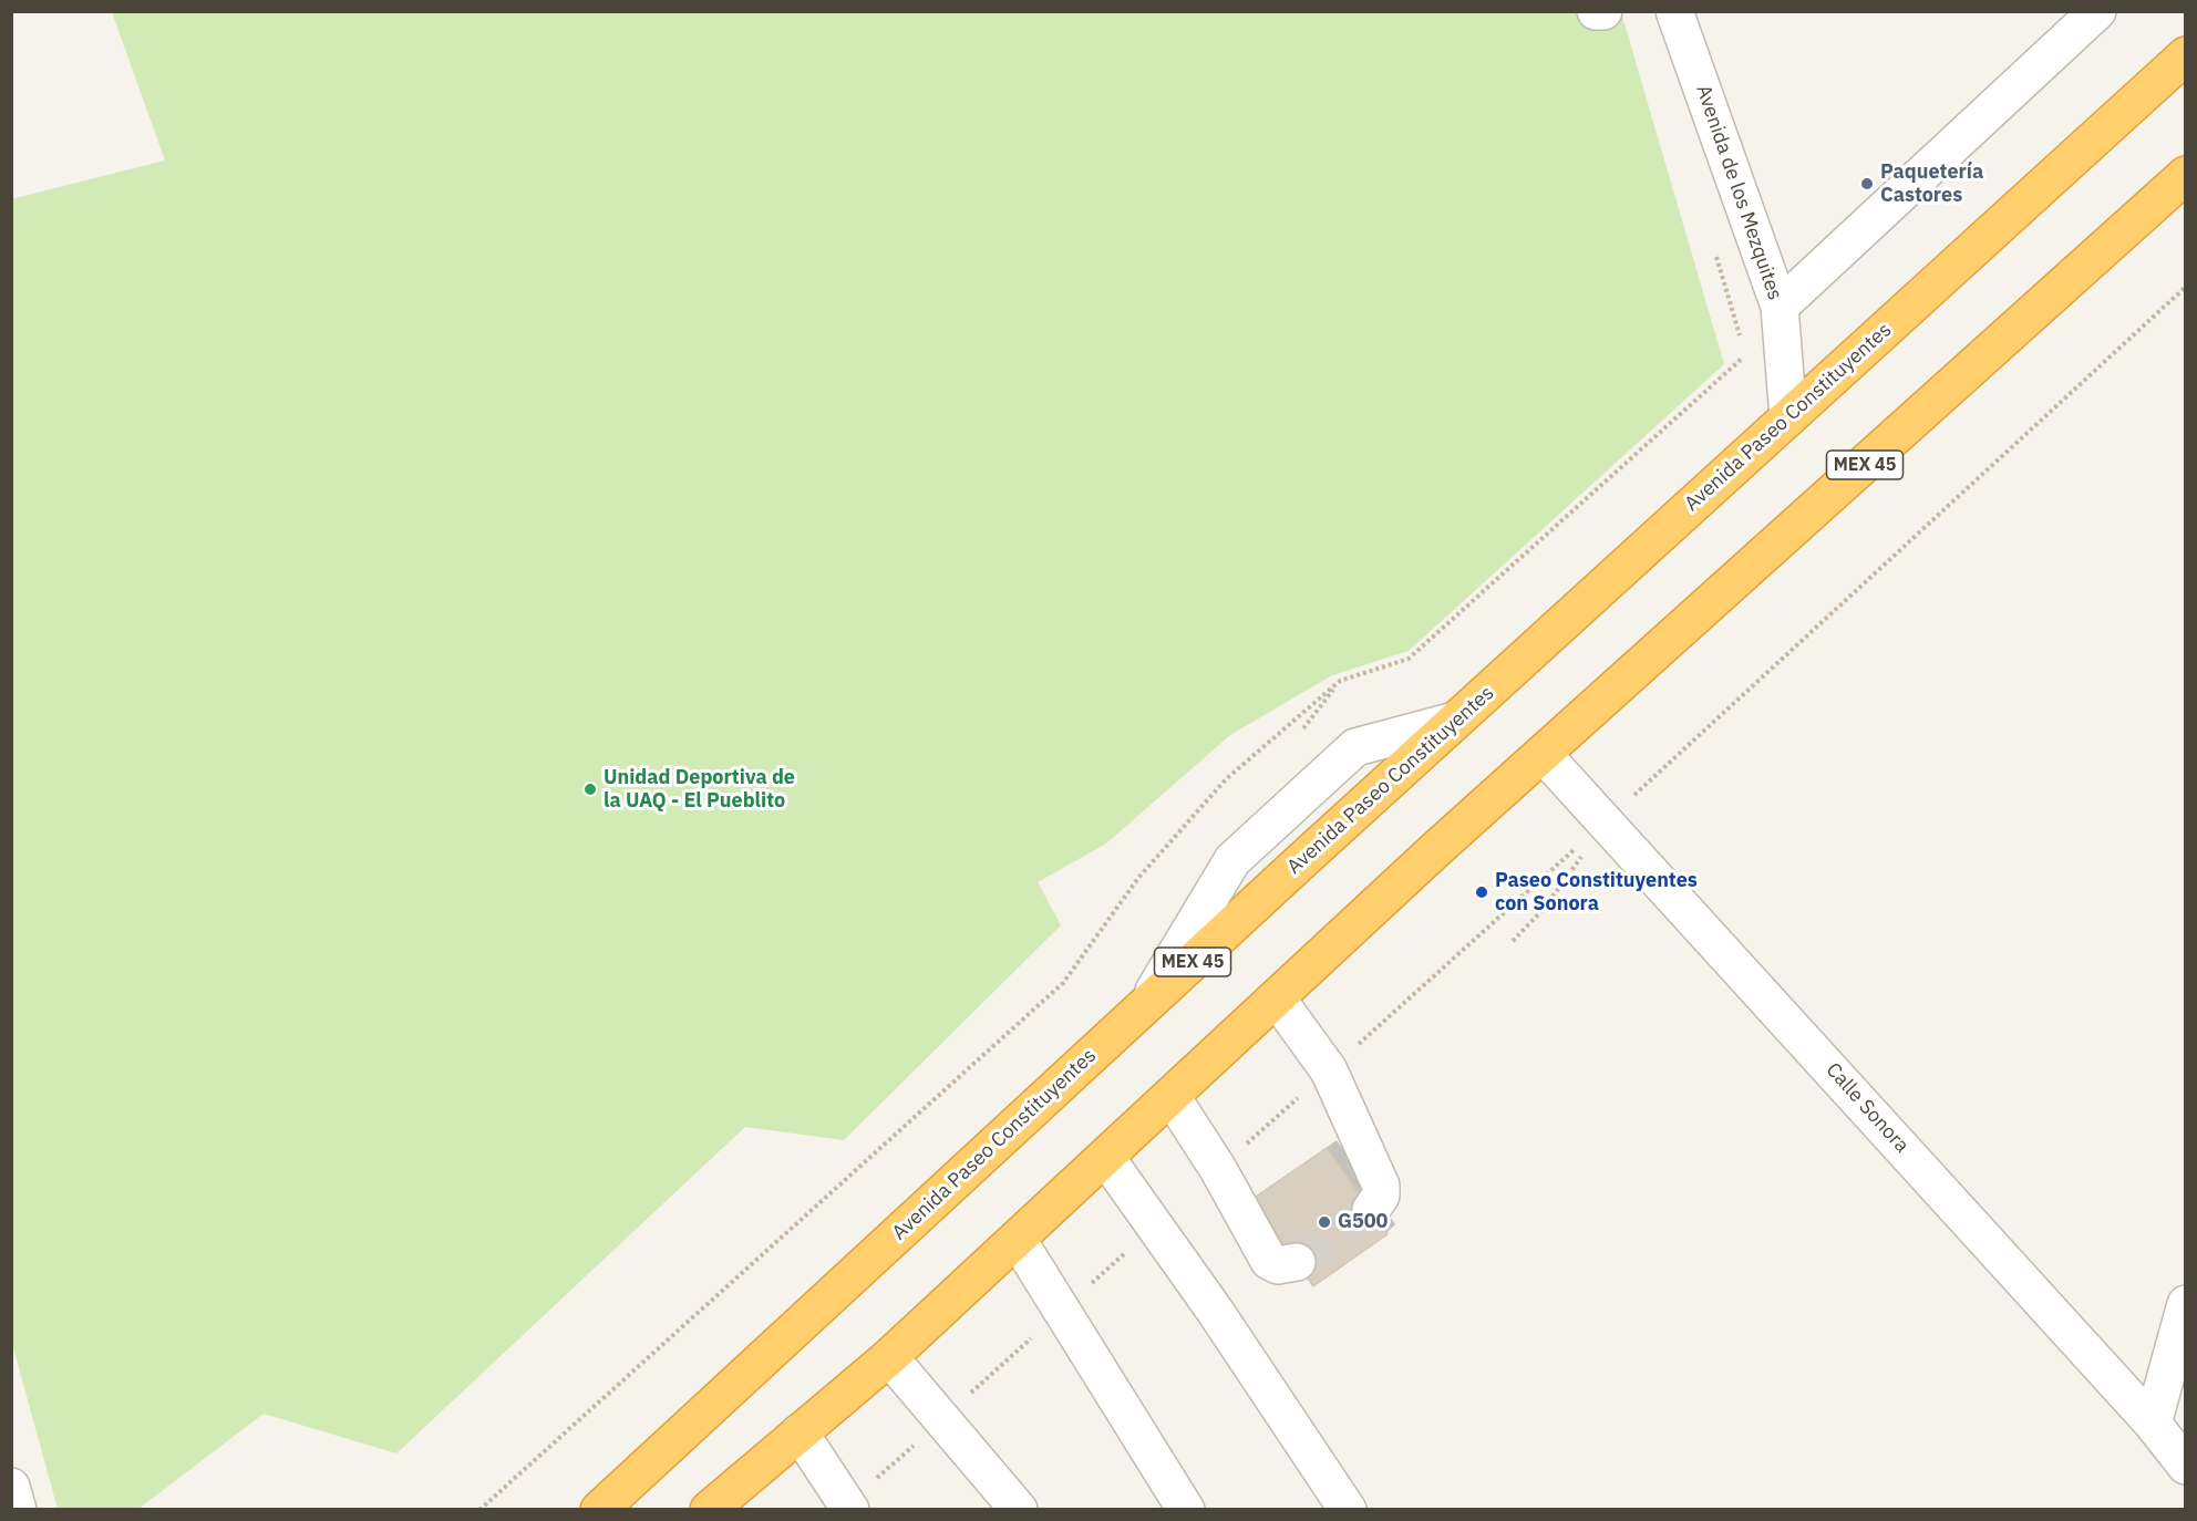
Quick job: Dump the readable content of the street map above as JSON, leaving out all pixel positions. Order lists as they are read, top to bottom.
{
  "streets": {
    "highway": ["Avenida Paseo Constituyentes", "MEX 45"],
    "street": ["Avenida de los Mezquites", "Calle Sonora"]
  },
  "crossings": [
    ["Avenida de los Mezquites", "Avenida Paseo Constituyentes"],
    ["MEX 45", "Calle Sonora"]
  ],
  "places": [
    "Paquetería Castores",
    "Unidad Deportiva de la UAQ - El Pueblito",
    "Paseo Constituyentes con Sonora",
    "G500"
  ]
}
